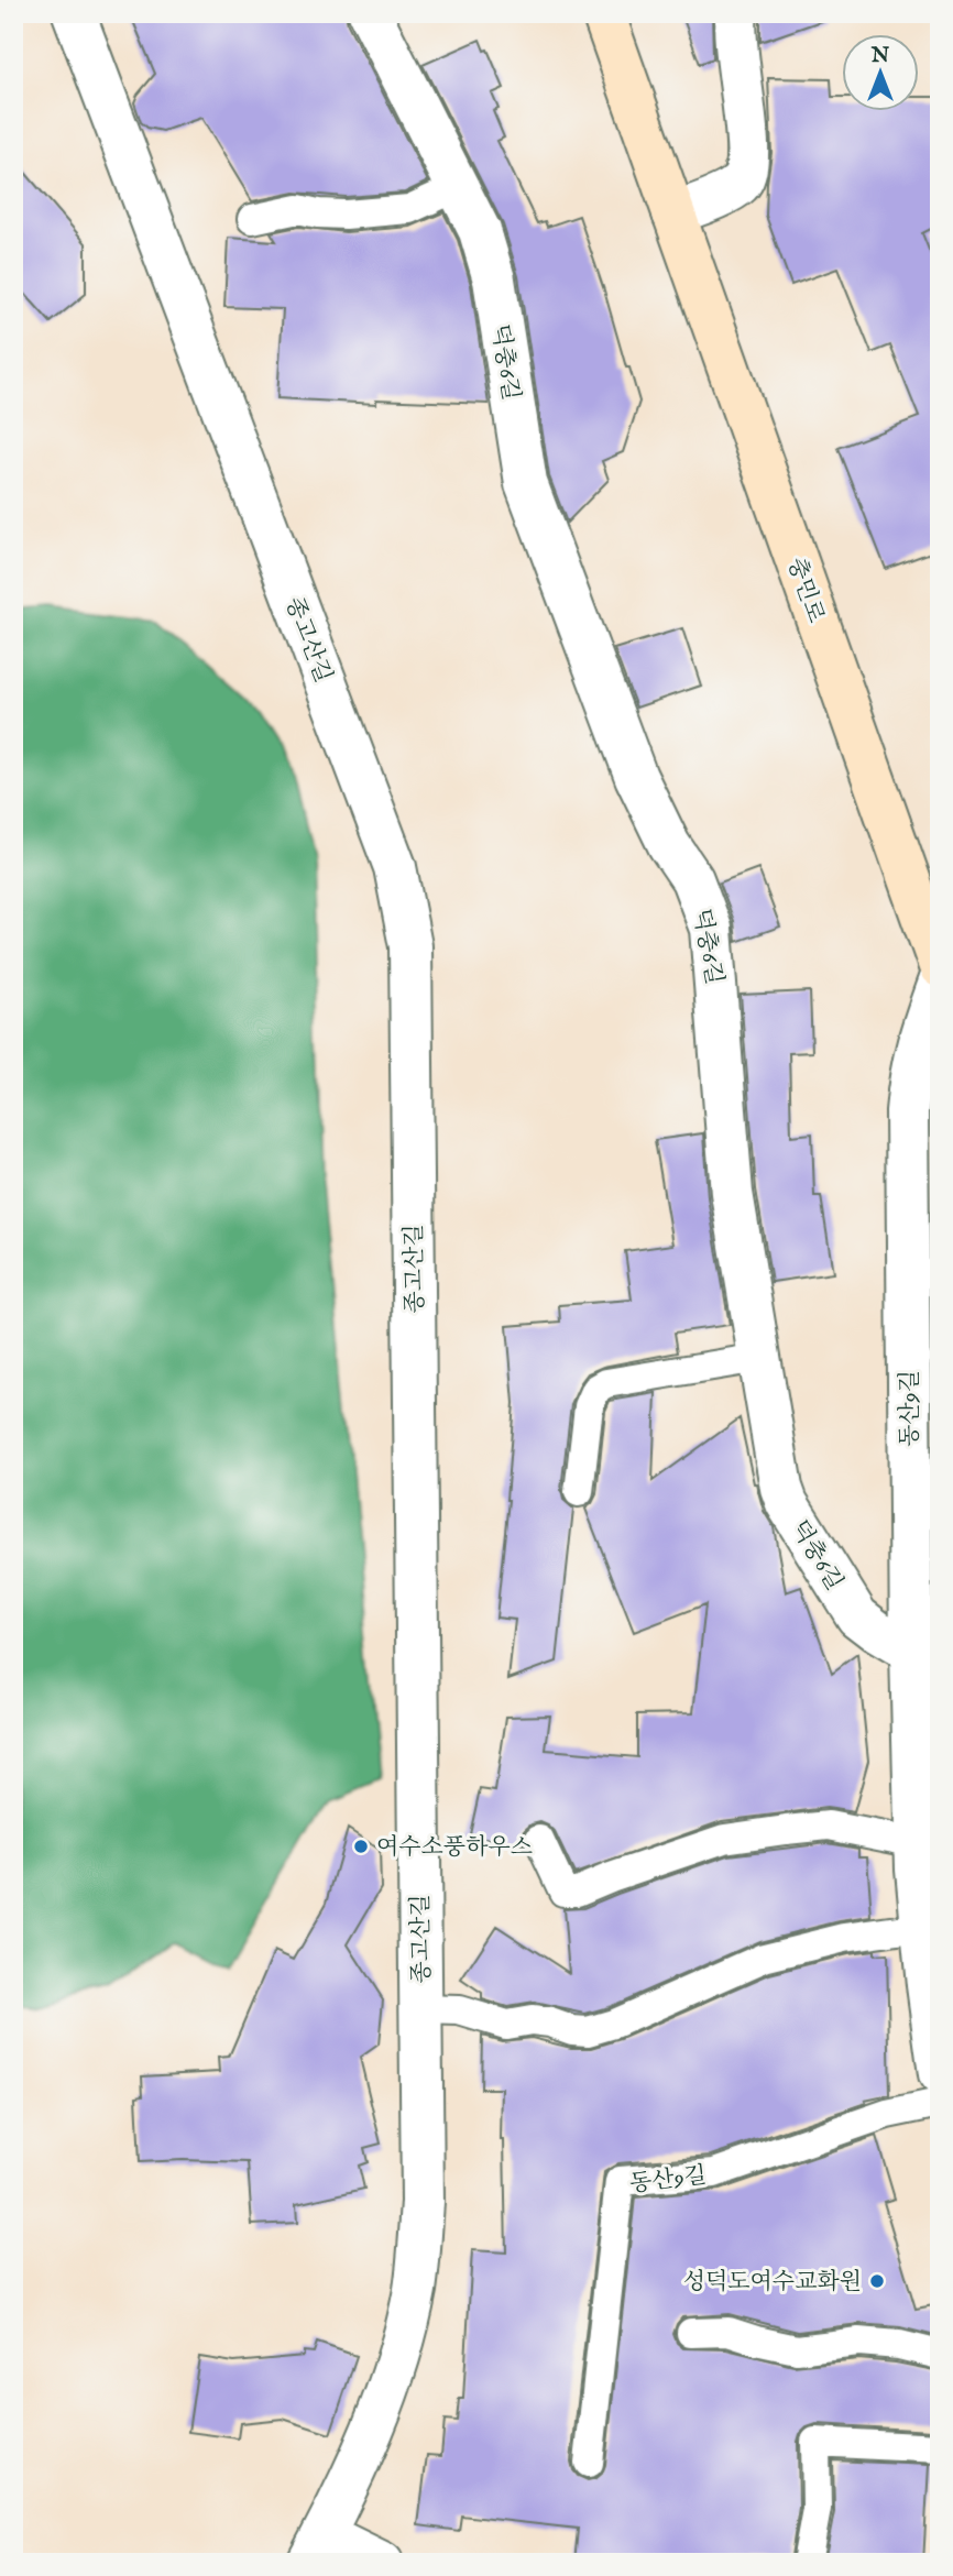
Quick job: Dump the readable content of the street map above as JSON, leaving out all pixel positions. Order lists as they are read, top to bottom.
{
  "streets": {
    "street": [
      "덕충6길",
      "충민로",
      "종고산길",
      "동산9길"
    ]
  },
  "crossings": [
    ["덕충6길", "동산9길"]
  ],
  "places": ["여수소풍하우스", "성덕도여수교화원"],
  "north": "top"
}
